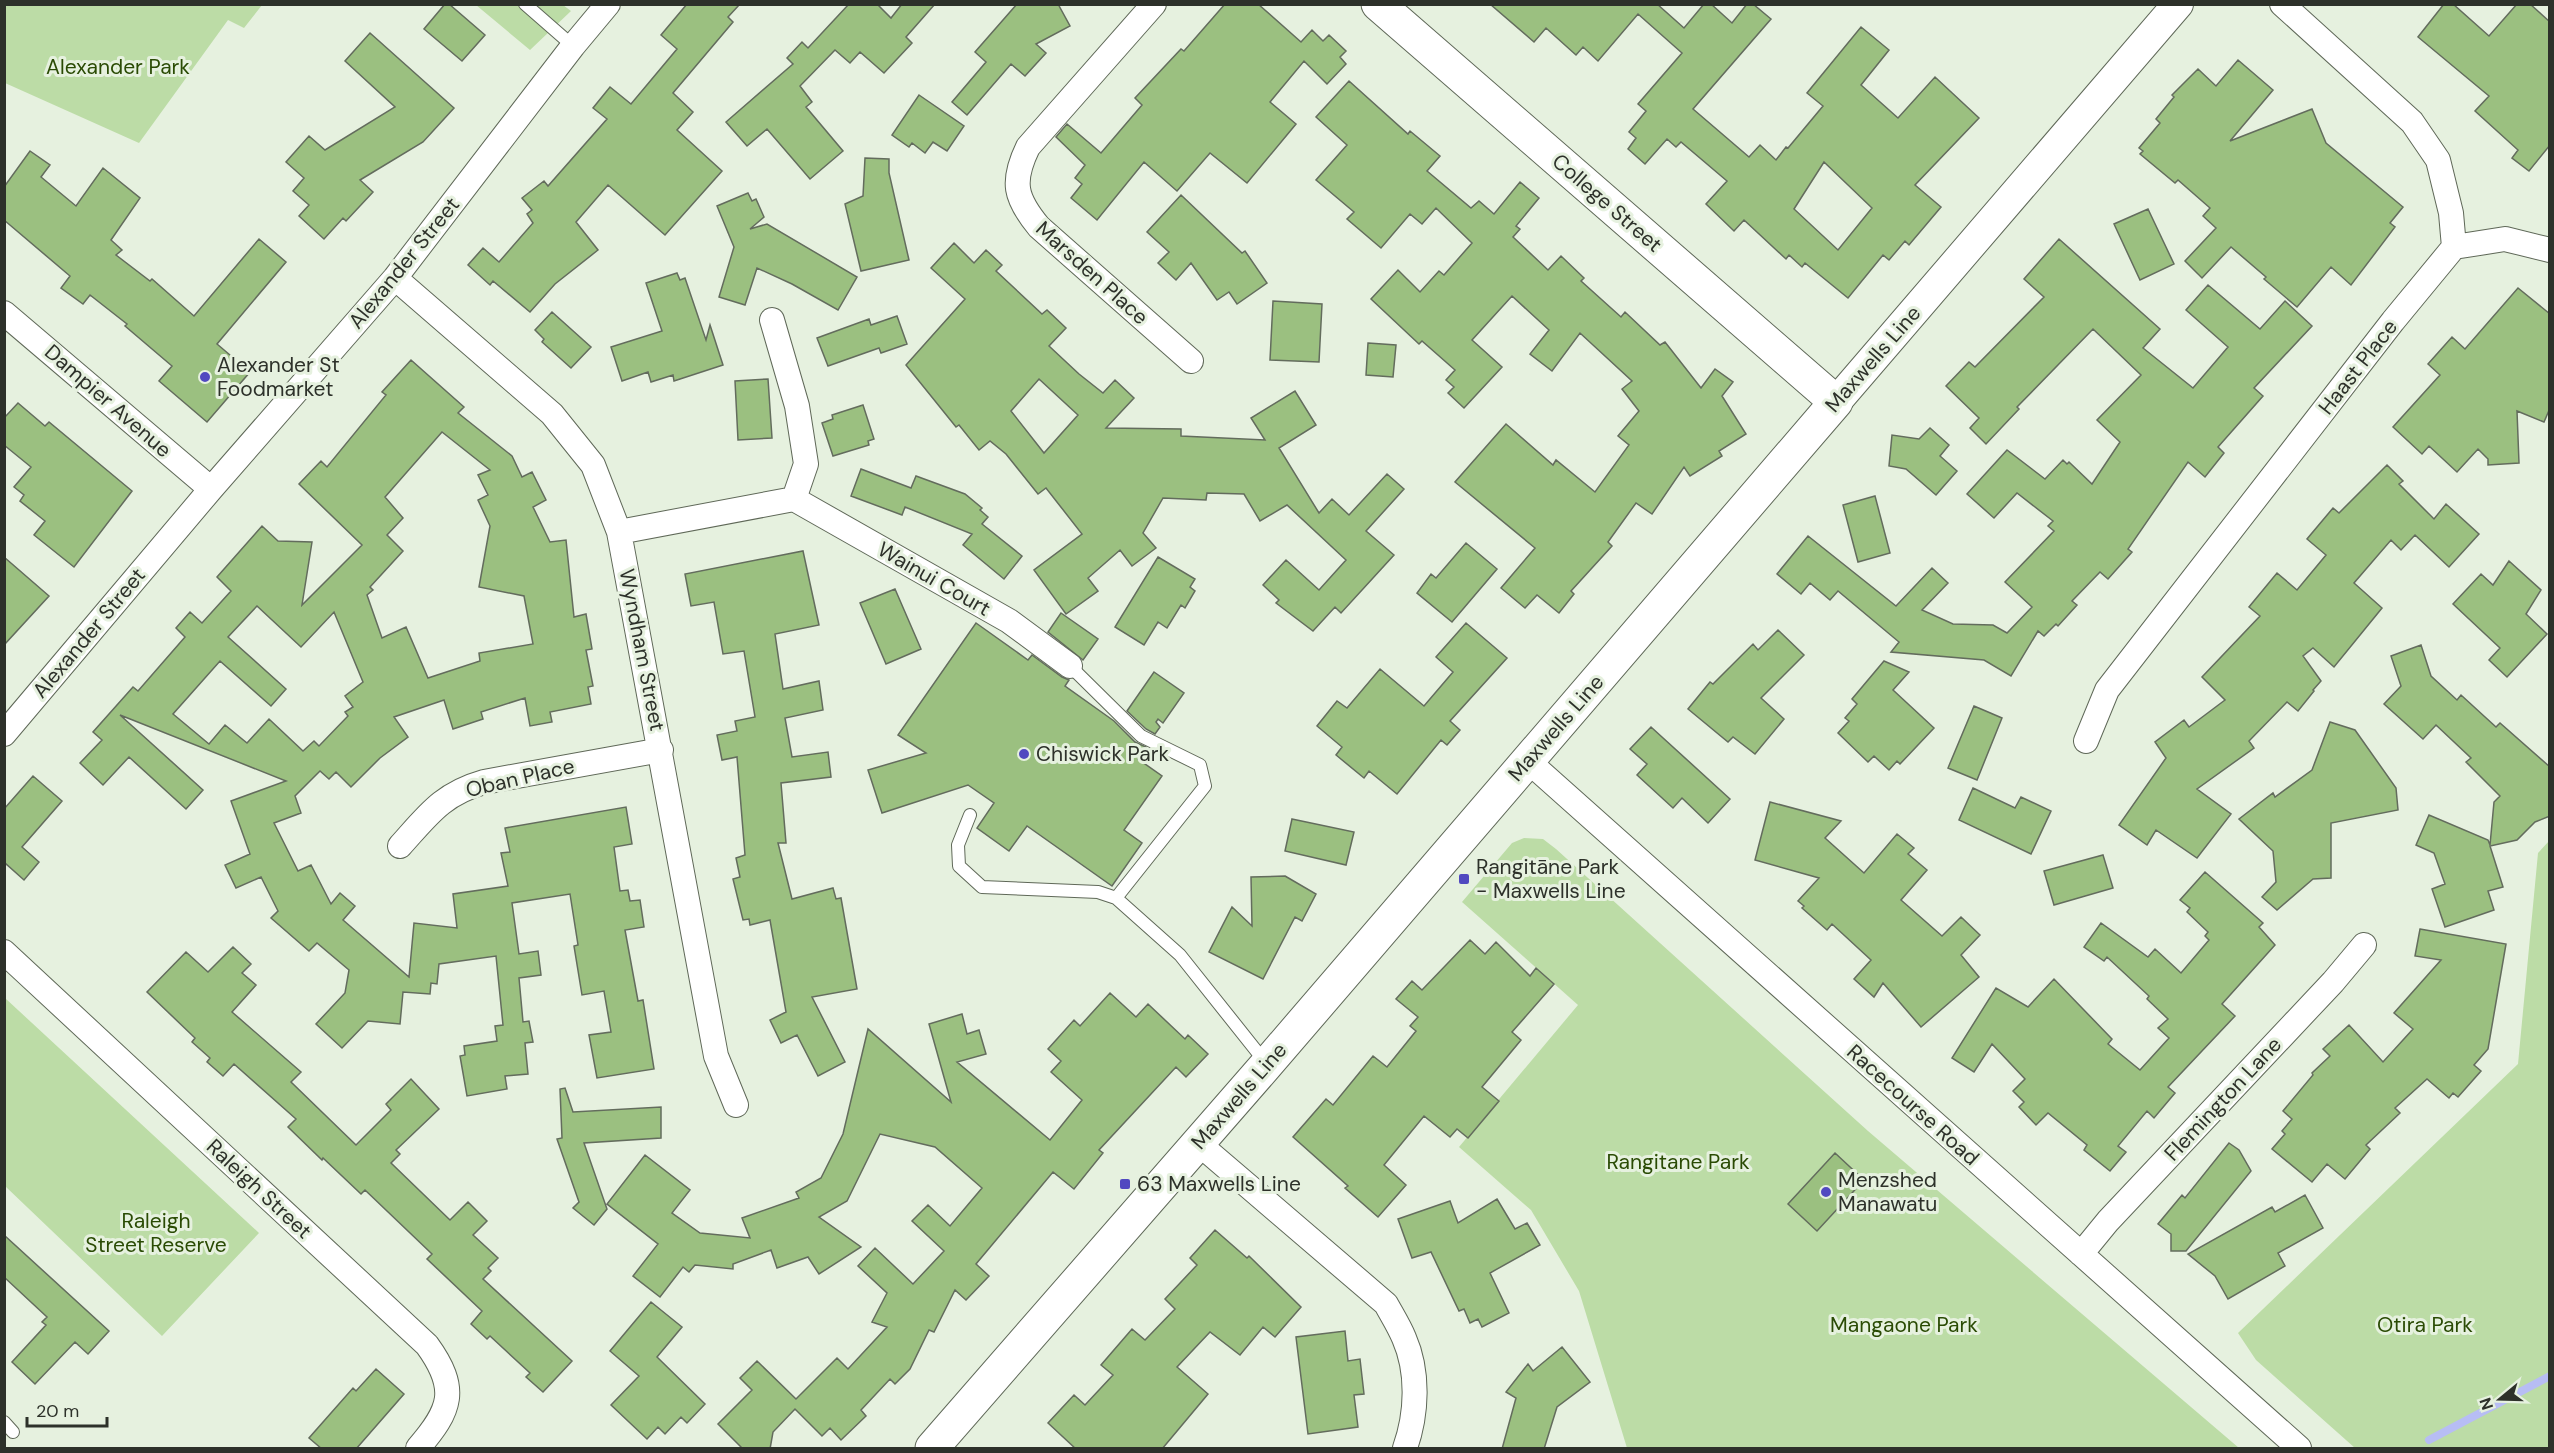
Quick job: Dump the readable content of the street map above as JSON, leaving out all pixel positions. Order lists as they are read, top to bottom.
{
  "streets": {
    "main road": ["College Street", "Maxwells Line"],
    "street": [
      "Alexander Street",
      "Marsden Place",
      "Haast Place",
      "Dampier Avenue",
      "Wainui Court",
      "Wyndham Street",
      "Oban Place",
      "Flemington Lane",
      "Racecourse Road",
      "Raleigh Street"
    ]
  },
  "crossings": [
    ["College Street", "Maxwells Line"],
    ["Alexander Street", "Dampier Avenue"],
    ["Alexander Street", "Wyndham Street"],
    ["Maxwells Line", "Racecourse Road"],
    ["Wyndham Street", "Oban Place"],
    ["Flemington Lane", "Racecourse Road"]
  ],
  "parks": [
    "Alexander Park",
    "Rangitane Park",
    "Raleigh Street Reserve",
    "Mangaone Park",
    "Otira Park"
  ],
  "places": {
    "other": ["Alexander St Foodmarket", "Chiswick Park", "Menzshed Manawatu"],
    "transit": ["Rangitāne Park - Maxwells Line", "63 Maxwells Line"]
  },
  "scale_bar": "20 m",
  "north": "left"
}
